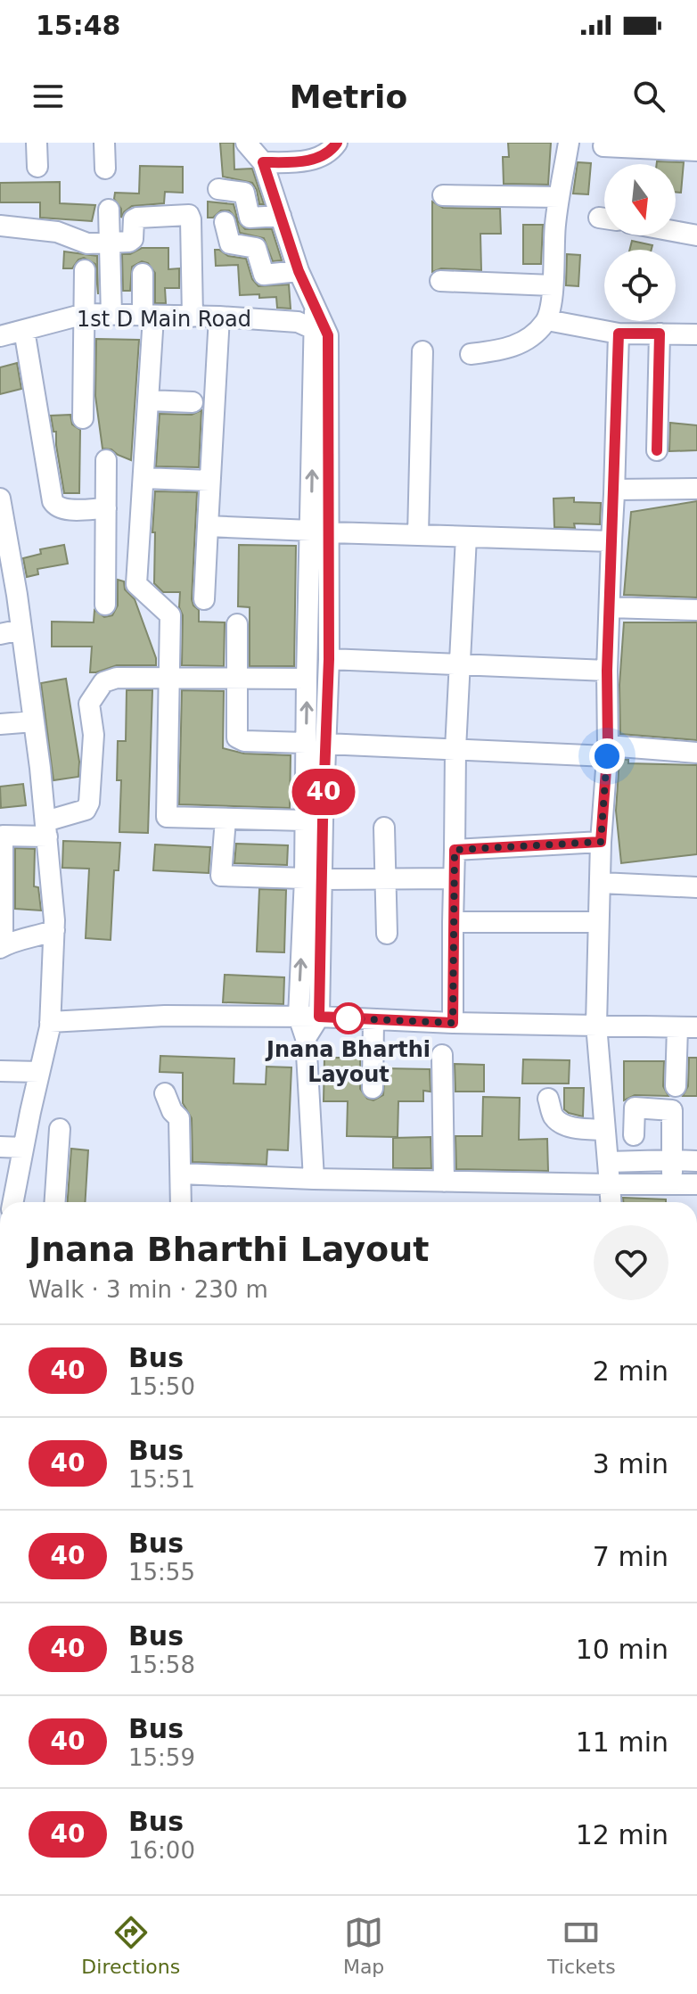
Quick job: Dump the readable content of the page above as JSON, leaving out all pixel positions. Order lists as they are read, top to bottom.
{
  "streets": {
    "street": ["1st D Main Road"]
  },
  "places": ["Jnana Bharthi Layout"],
  "lines": ["bus line 40"],
  "north": "bottom",
  "page": {
    "status": "15:48",
    "header": "Metrio",
    "on_map": "40",
    "heading": ["Jnana Bharthi Layout", "Walk · 3 min · 230 m"],
    "list": [
      {
        "mark": "40",
        "name": "Bus",
        "note": "15:50",
        "value": "2 min"
      },
      {
        "mark": "40",
        "name": "Bus",
        "note": "15:51",
        "value": "3 min"
      },
      {
        "mark": "40",
        "name": "Bus",
        "note": "15:55",
        "value": "7 min"
      },
      {
        "mark": "40",
        "name": "Bus",
        "note": "15:58",
        "value": "10 min"
      },
      {
        "mark": "40",
        "name": "Bus",
        "note": "15:59",
        "value": "11 min"
      },
      {
        "mark": "40",
        "name": "Bus",
        "note": "16:00",
        "value": "12 min"
      }
    ],
    "tabs": ["Directions", "Map", "Tickets"]
  }
}
